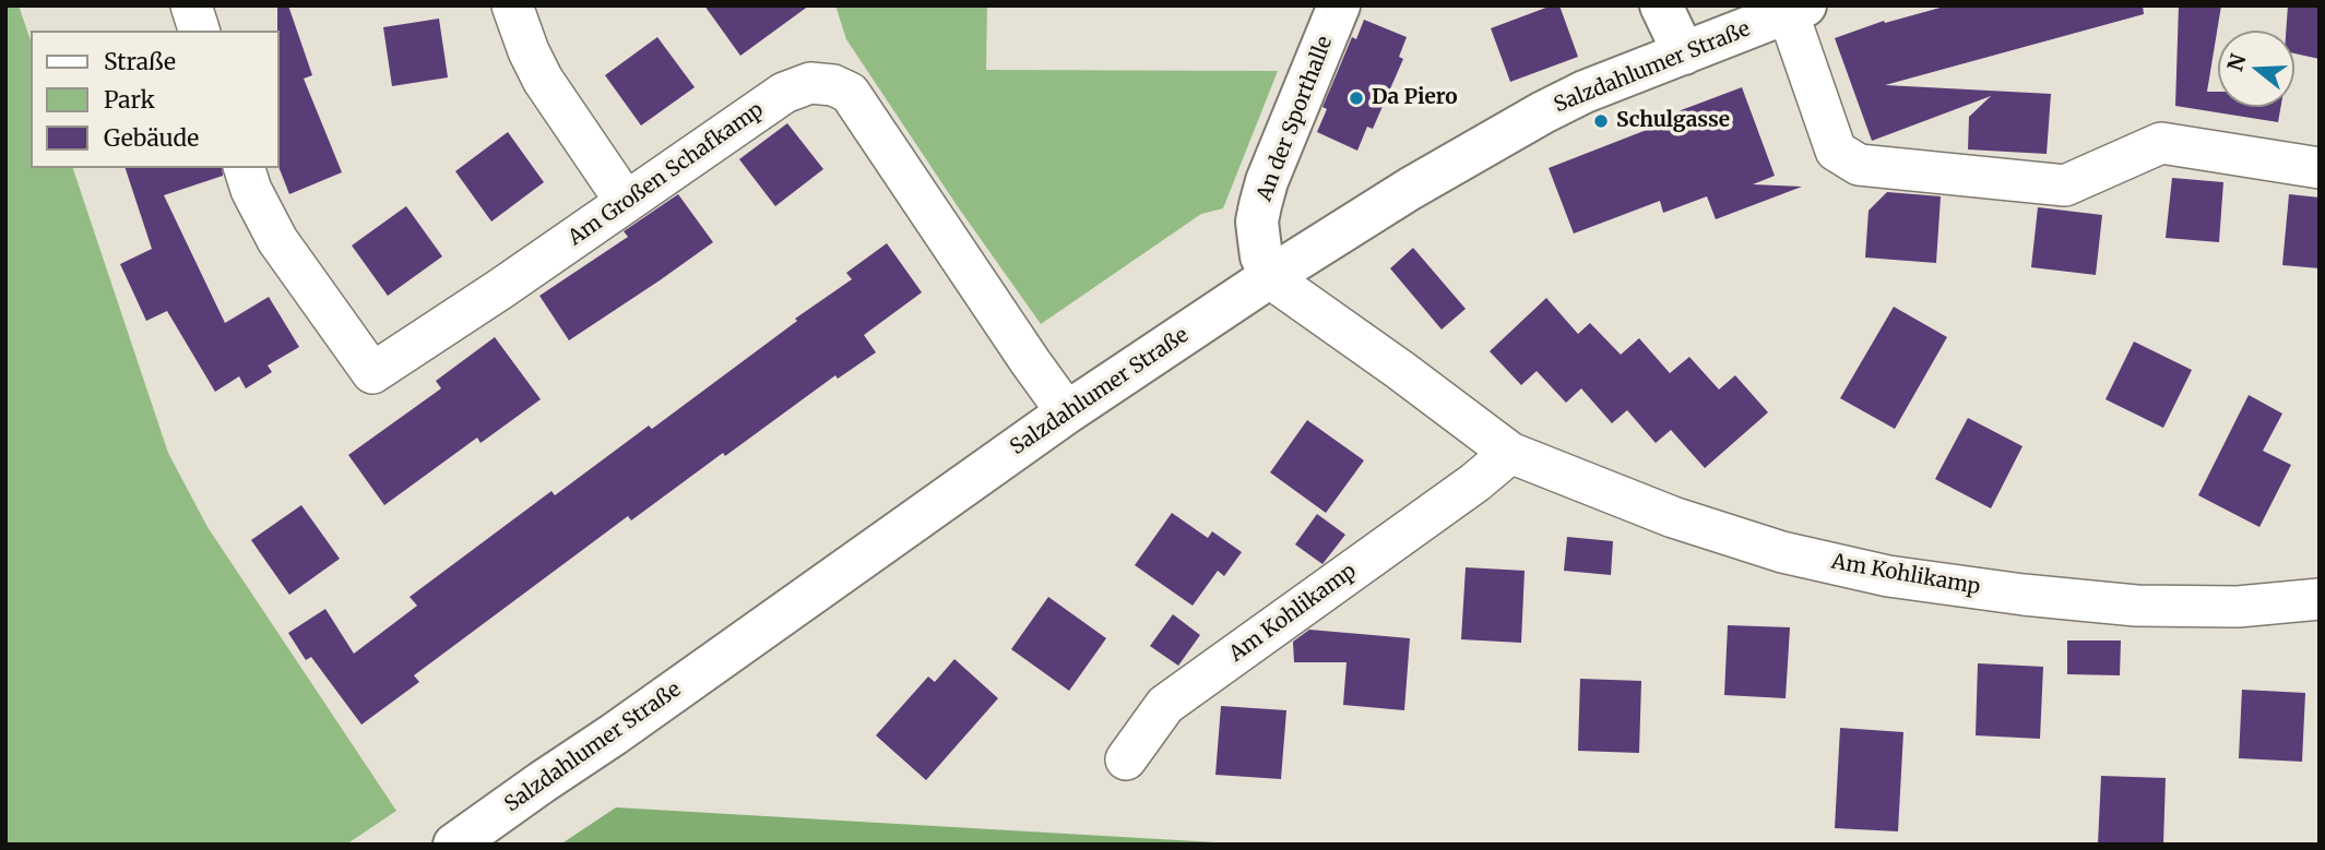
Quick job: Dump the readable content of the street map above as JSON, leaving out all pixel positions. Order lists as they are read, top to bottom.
{
  "streets": {
    "main road": ["Salzdahlumer Straße", "An der Sporthalle"],
    "street": ["Am Großen Schafkamp", "Am Kohlikamp"]
  },
  "crossings": [
    ["Salzdahlumer Straße", "An der Sporthalle"],
    ["Salzdahlumer Straße", "Am Großen Schafkamp"],
    ["Salzdahlumer Straße", "Am Kohlikamp"],
    ["An der Sporthalle", "Am Kohlikamp"]
  ],
  "places": ["Da Piero", "Schulgasse"],
  "legend": ["Straße", "Park", "Gebäude"],
  "north": "left"
}
